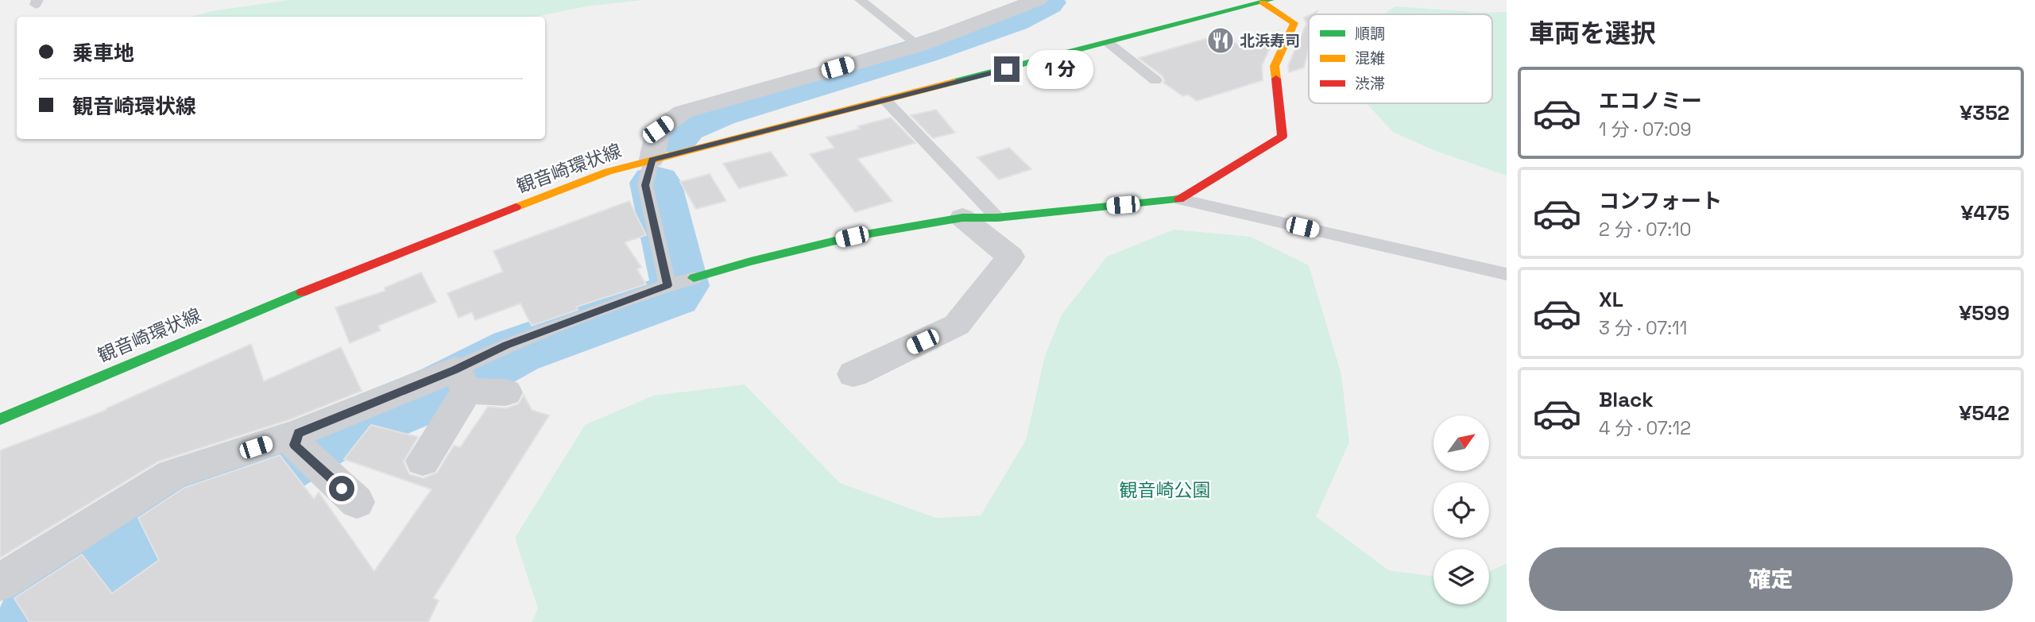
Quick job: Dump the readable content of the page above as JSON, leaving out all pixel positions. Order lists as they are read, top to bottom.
{
  "streets": {
    "main road": ["観音崎環状線"]
  },
  "parks": ["観音崎公園"],
  "places": {
    "restaurant": ["北浜寿司"]
  },
  "legend": ["順調", "混雑", "渋滞"],
  "north": "top right",
  "page": {
    "heading": "車両を選択",
    "banner": ["乗車地", "観音崎環状線"],
    "bubble": "1 分",
    "list": [
      {
        "name": "エコノミー",
        "note": "1 分 · 07:09",
        "value": "¥352"
      },
      {
        "name": "コンフォート",
        "note": "2 分 · 07:10",
        "value": "¥475"
      },
      {
        "name": "XL",
        "note": "3 分 · 07:11",
        "value": "¥599"
      },
      {
        "name": "Black",
        "note": "4 分 · 07:12",
        "value": "¥542"
      }
    ],
    "buttons": "確定"
  }
}
